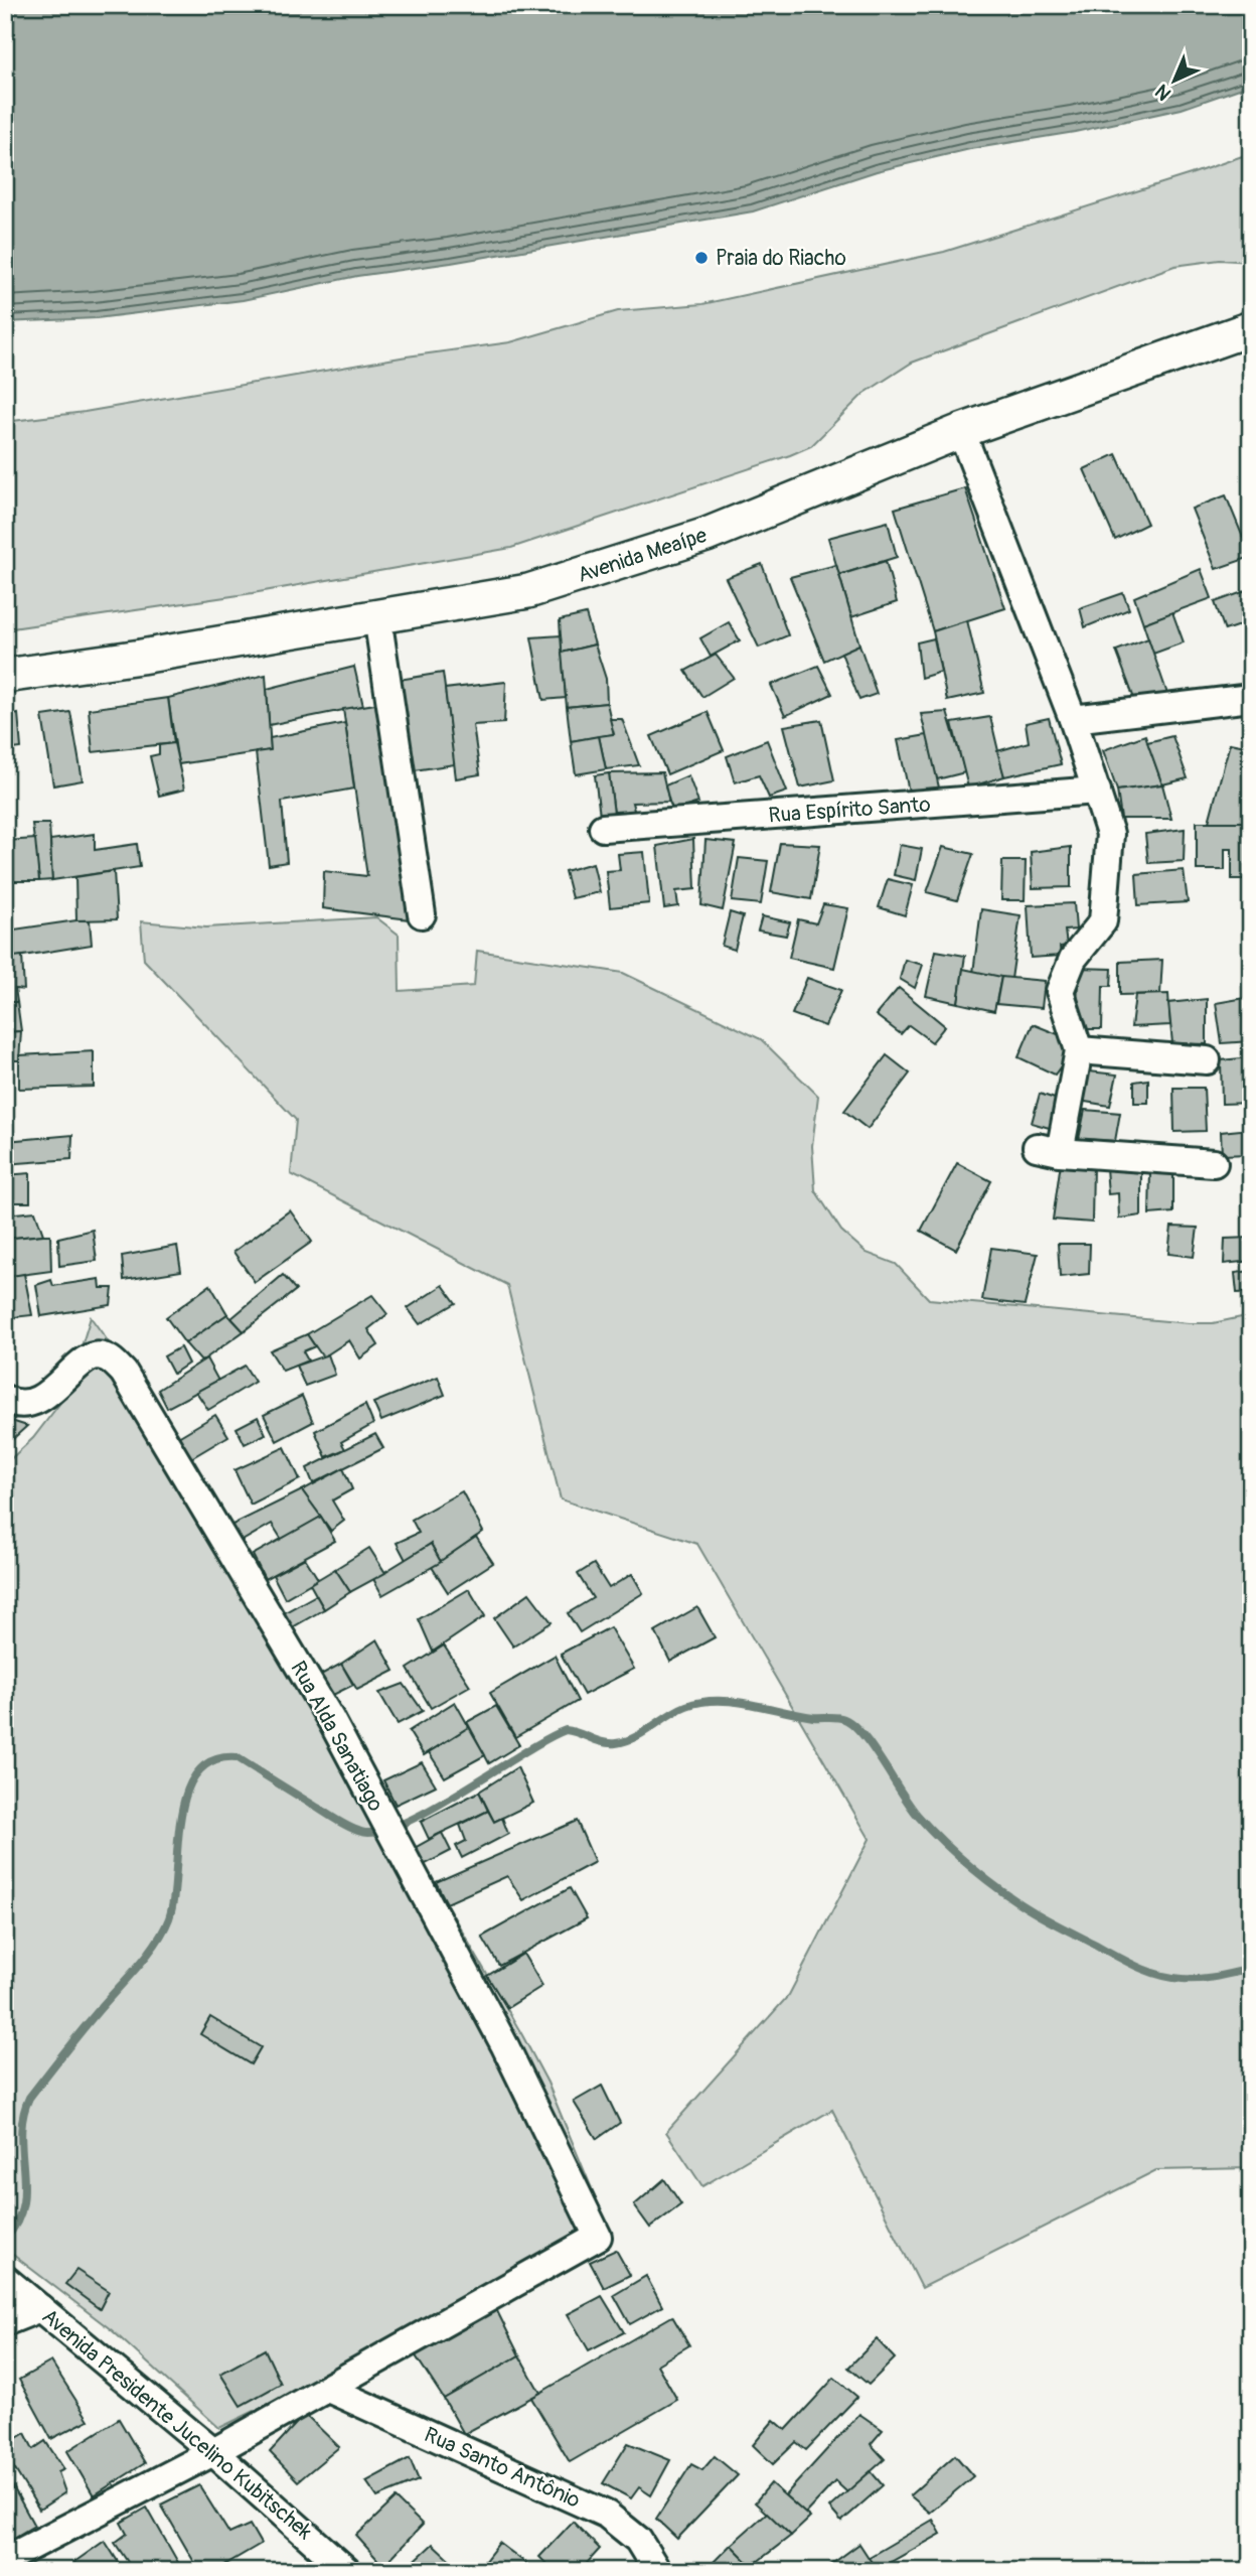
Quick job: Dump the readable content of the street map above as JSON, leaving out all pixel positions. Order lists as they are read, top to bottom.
{
  "streets": {
    "main road": ["Avenida Meaípe"],
    "street": [
      "Rua Espírito Santo",
      "Rua Alda Sanatiago",
      "Avenida Presidente Jucelino Kubitschek",
      "Rua Santo Antônio"
    ]
  },
  "crossings": [
    ["Rua Alda Sanatiago", "Rua Santo Antônio"]
  ],
  "places": ["Praia do Riacho"],
  "north": "bottom left"
}
